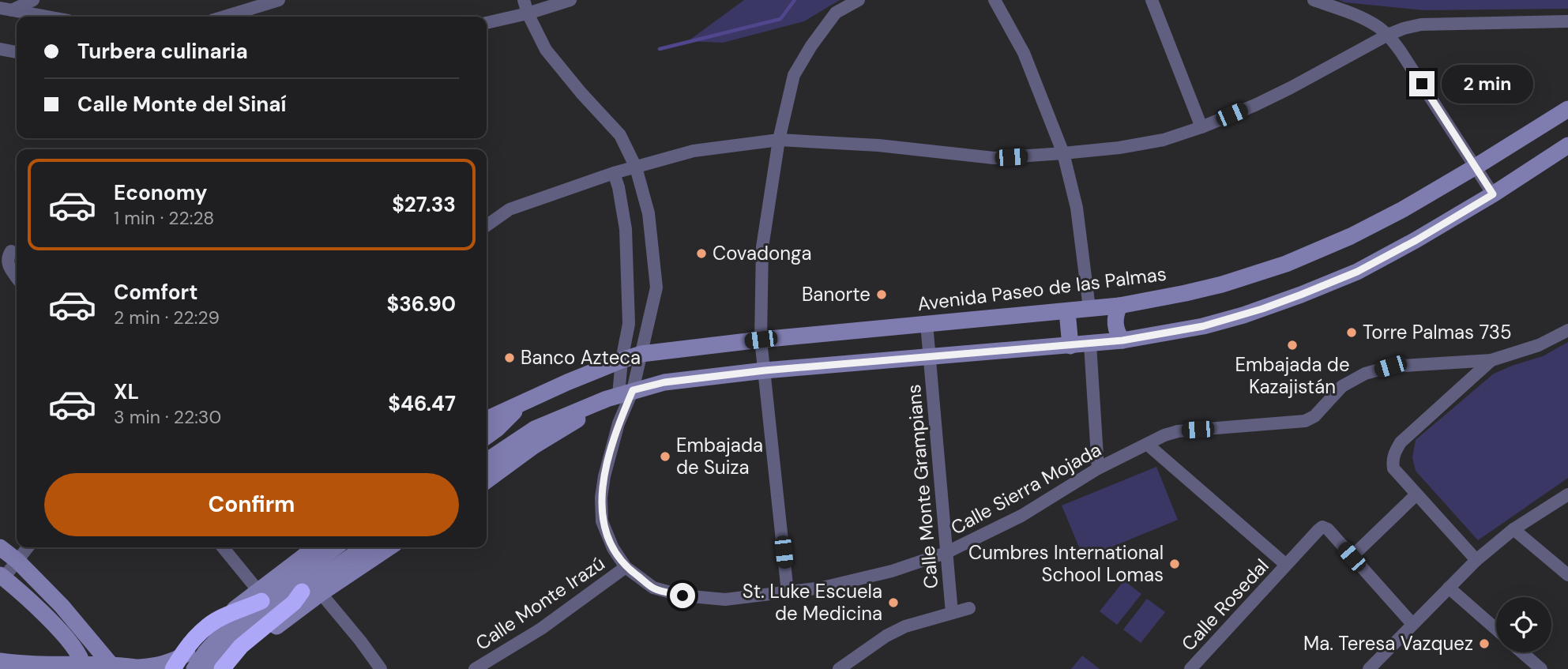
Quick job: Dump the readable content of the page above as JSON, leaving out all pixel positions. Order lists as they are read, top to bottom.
{
  "streets": {
    "main road": ["Avenida Paseo de las Palmas"],
    "street": [
      "Calle Monte Grampians",
      "Calle Sierra Mojada",
      "Calle Monte Irazú",
      "Calle Rosedal"
    ]
  },
  "crossings": [
    ["Avenida Paseo de las Palmas", "Calle Monte Grampians"],
    ["Avenida Paseo de las Palmas", "Calle Sierra Mojada"],
    ["Calle Monte Grampians", "Calle Sierra Mojada"],
    ["Calle Sierra Mojada", "Calle Monte Irazú"]
  ],
  "places": [
    "Covadonga",
    "Banorte",
    "Torre Palmas 735",
    "Embajada de Kazajistán",
    "Banco Azteca",
    "Embajada de Suiza",
    "Cumbres International School Lomas",
    "St. Luke Escuela de Medicina",
    "Ma. Teresa Vazquez"
  ],
  "page": {
    "banner": ["Turbera culinaria", "Calle Monte del Sinaí"],
    "bubble": "2 min",
    "list": [
      {
        "name": "Economy",
        "note": "1 min · 22:28",
        "value": "$27.33"
      },
      {
        "name": "Comfort",
        "note": "2 min · 22:29",
        "value": "$36.90"
      },
      {
        "name": "XL",
        "note": "3 min · 22:30",
        "value": "$46.47"
      }
    ],
    "buttons": "Confirm"
  }
}
